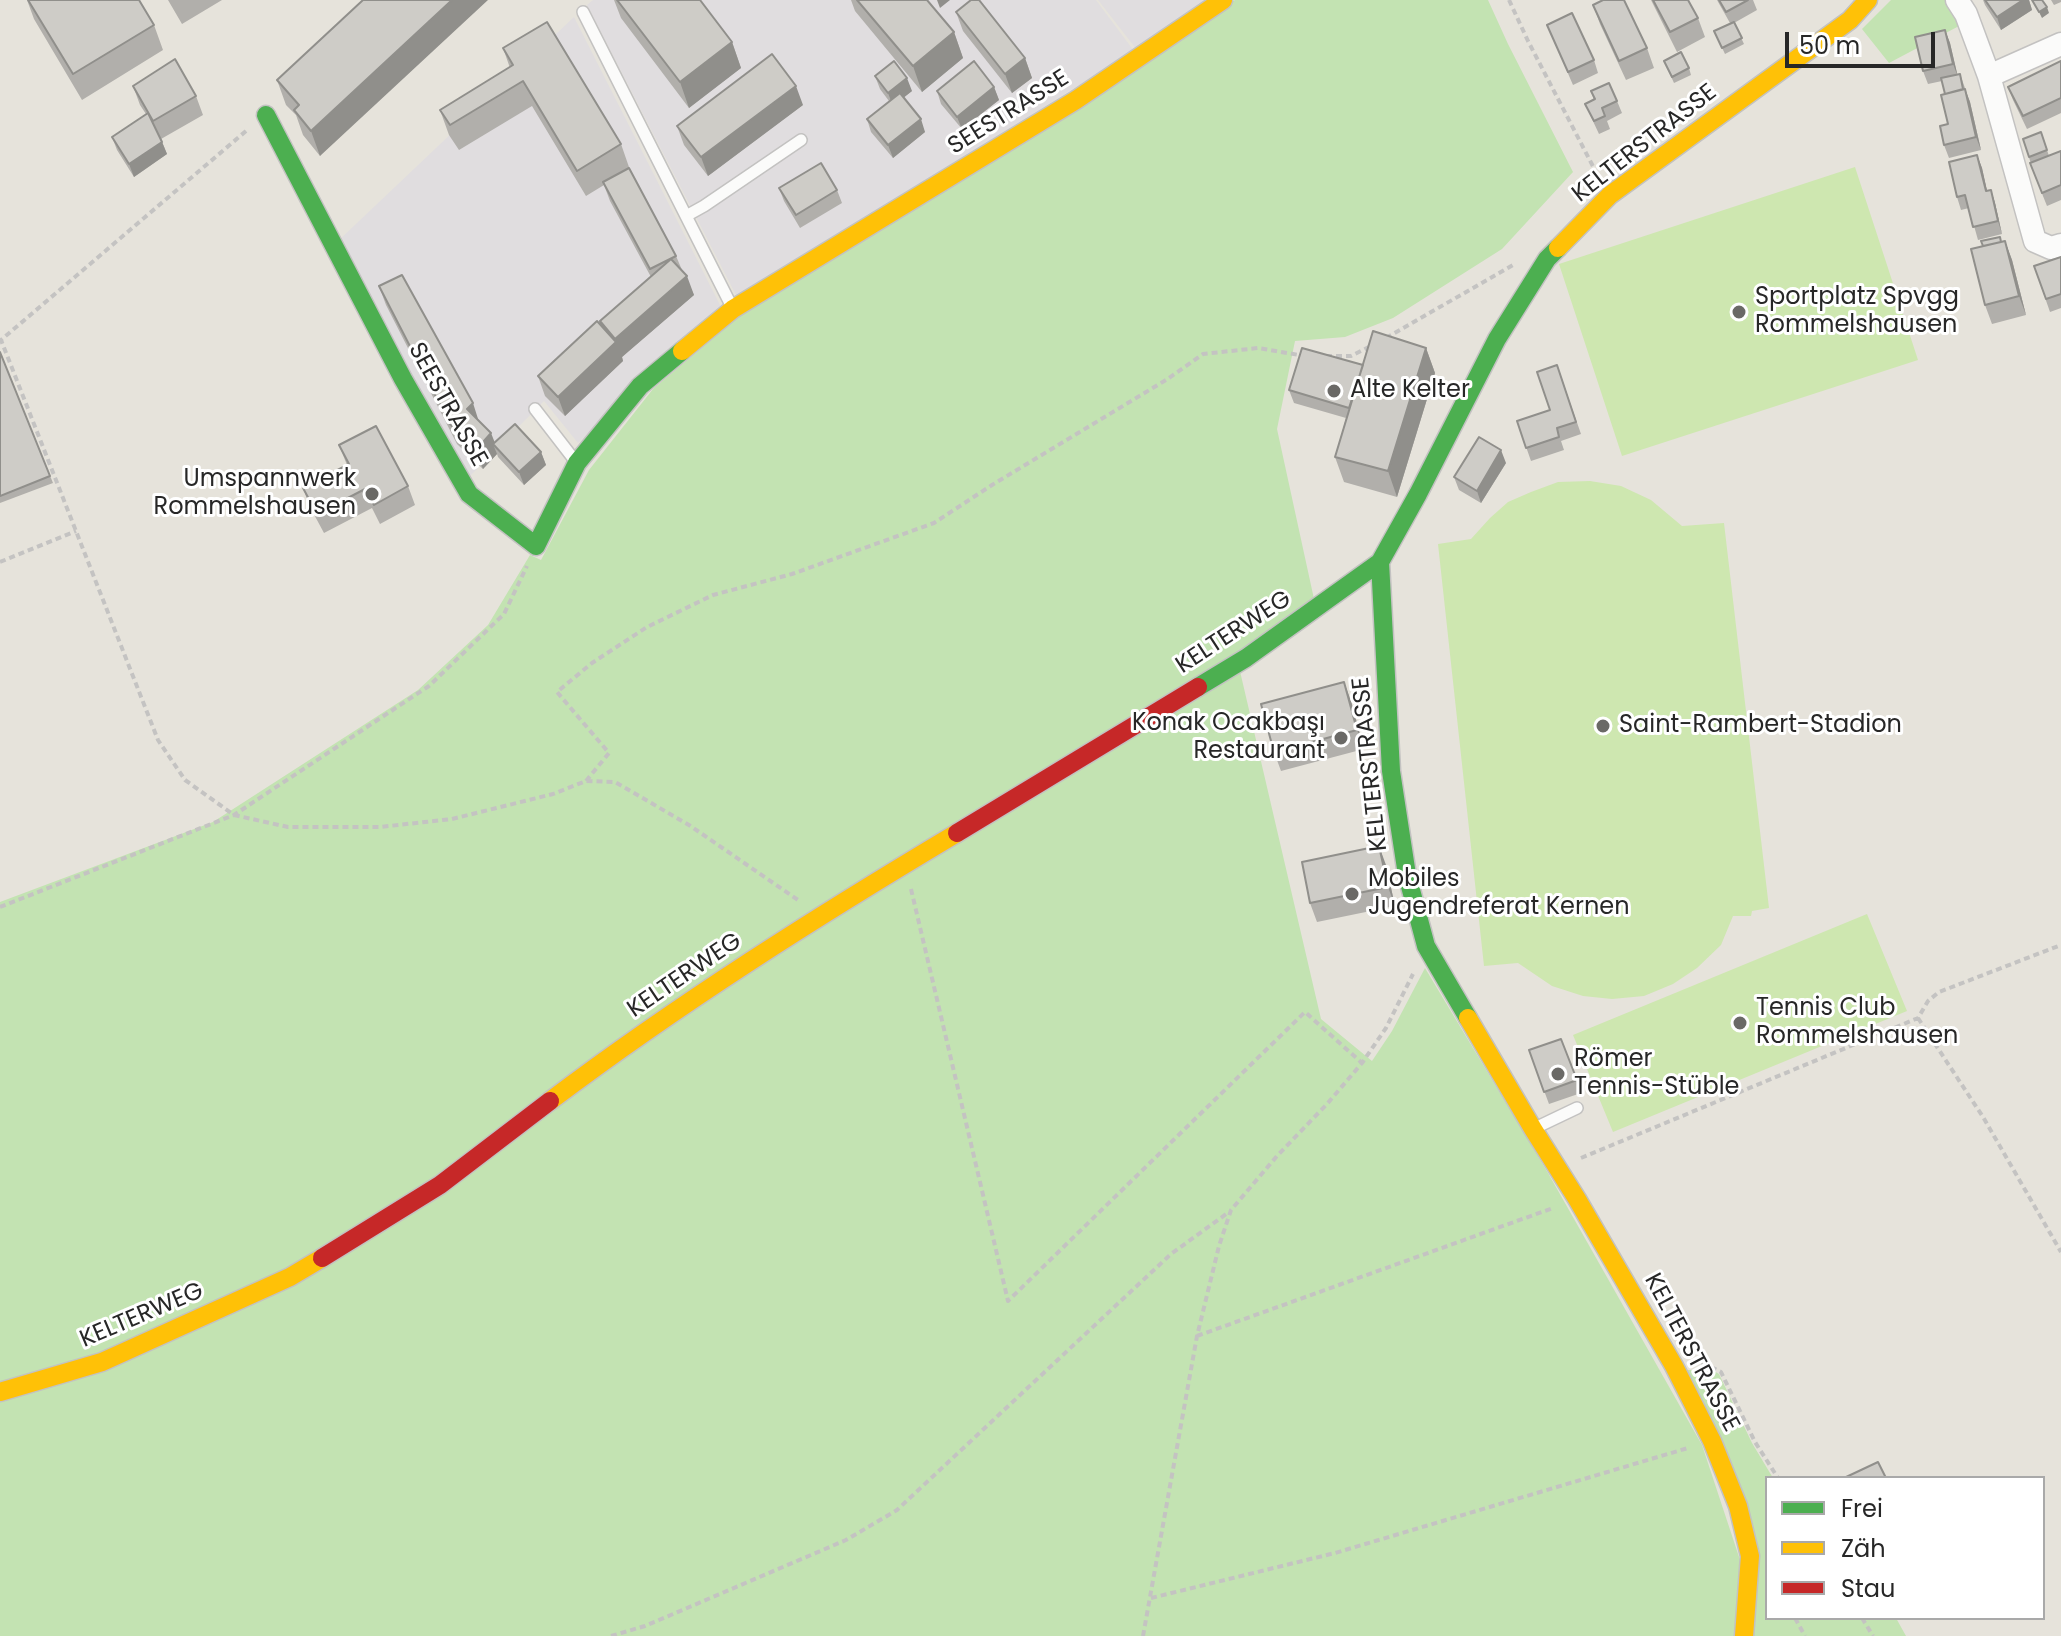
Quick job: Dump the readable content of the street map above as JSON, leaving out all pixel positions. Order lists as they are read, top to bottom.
{
  "streets": {
    "street": ["SEESTRASSE", "KELTERSTRASSE", "KELTERWEG"]
  },
  "crossings": [
    ["KELTERSTRASSE", "KELTERWEG"]
  ],
  "places": [
    "Sportplatz Spvgg Rommelshausen",
    "Alte Kelter",
    "Umspannwerk Rommelshausen",
    "Saint-Rambert-Stadion",
    "Konak Ocakbaşı Restaurant",
    "Mobiles Jugendreferat Kernen",
    "Tennis Club Rommelshausen",
    "Römer Tennis-Stüble"
  ],
  "legend": ["Frei", "Zäh", "Stau"],
  "scale_bar": "50 m"
}
